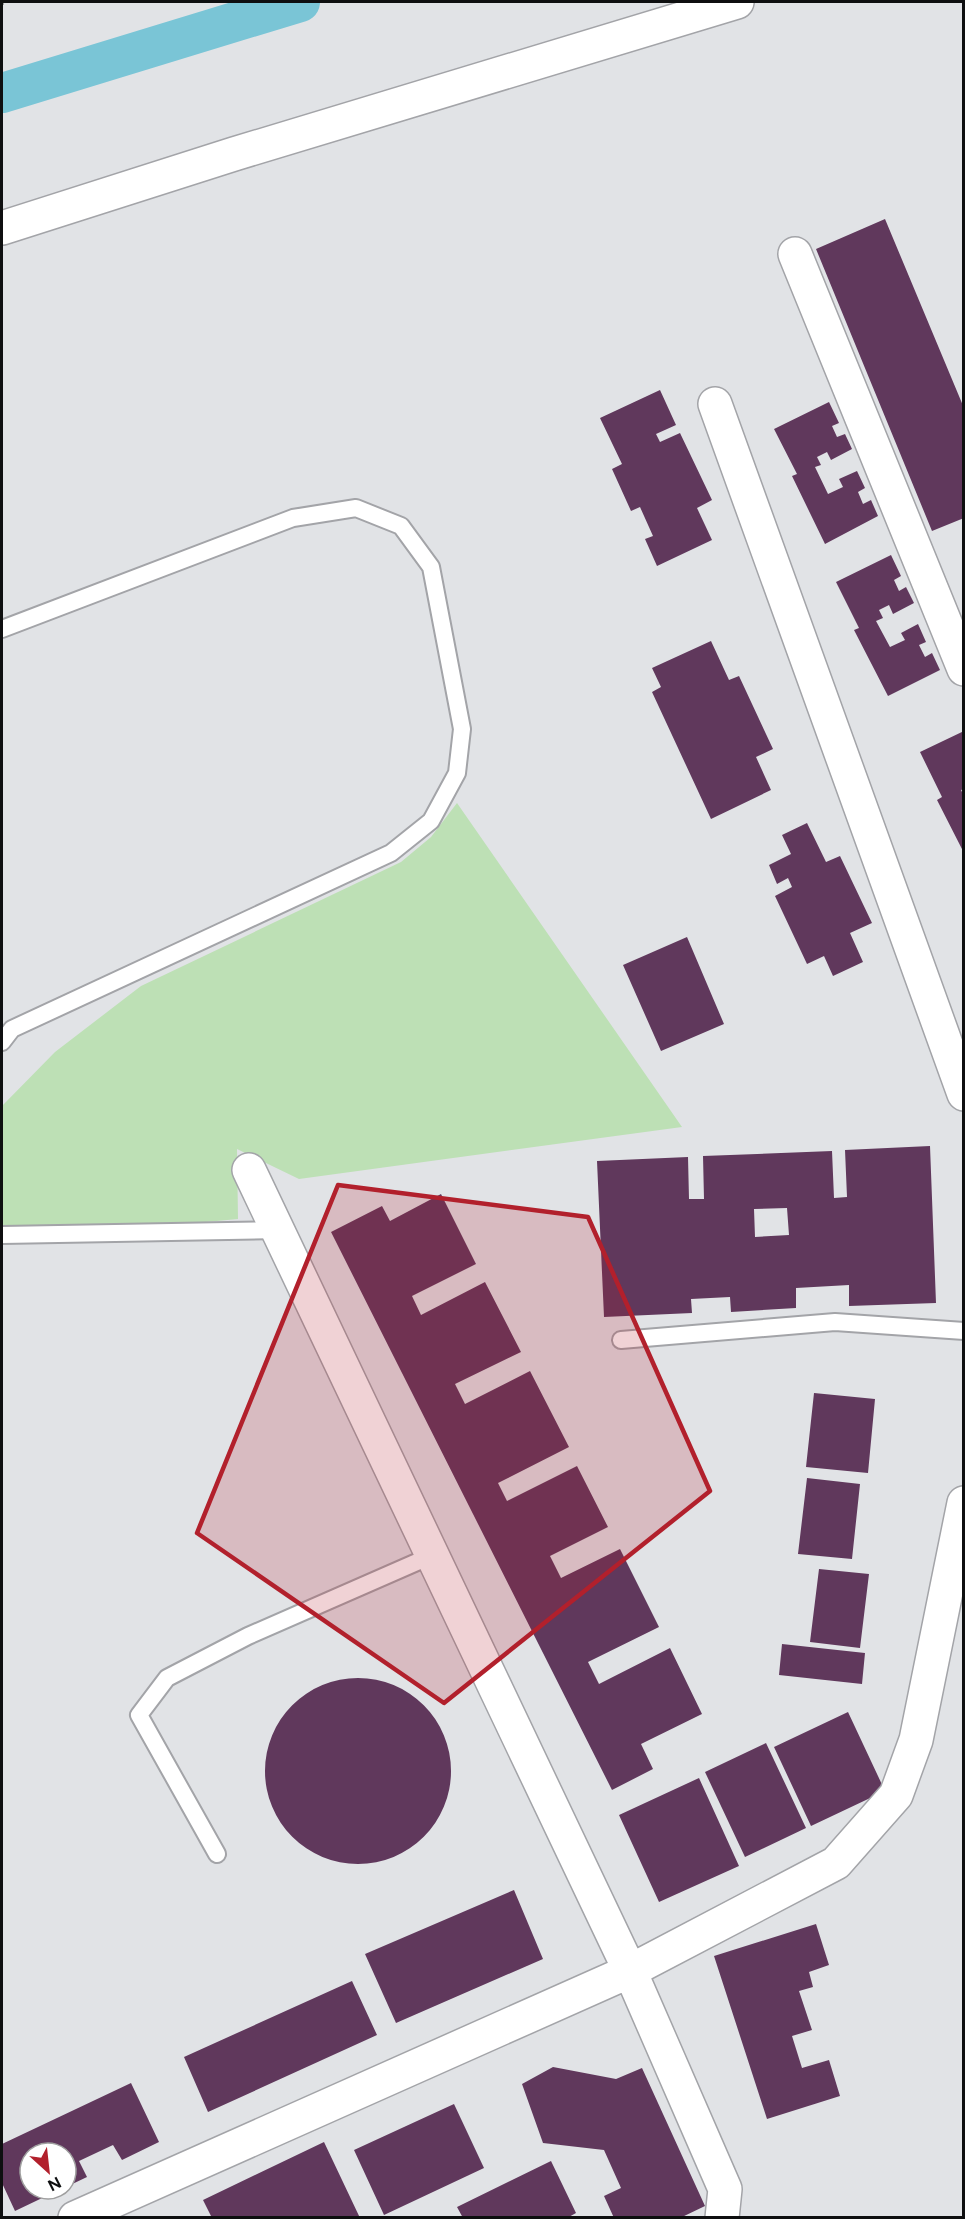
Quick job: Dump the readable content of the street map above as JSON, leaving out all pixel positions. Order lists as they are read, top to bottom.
{
  "north": "bottom right"
}
